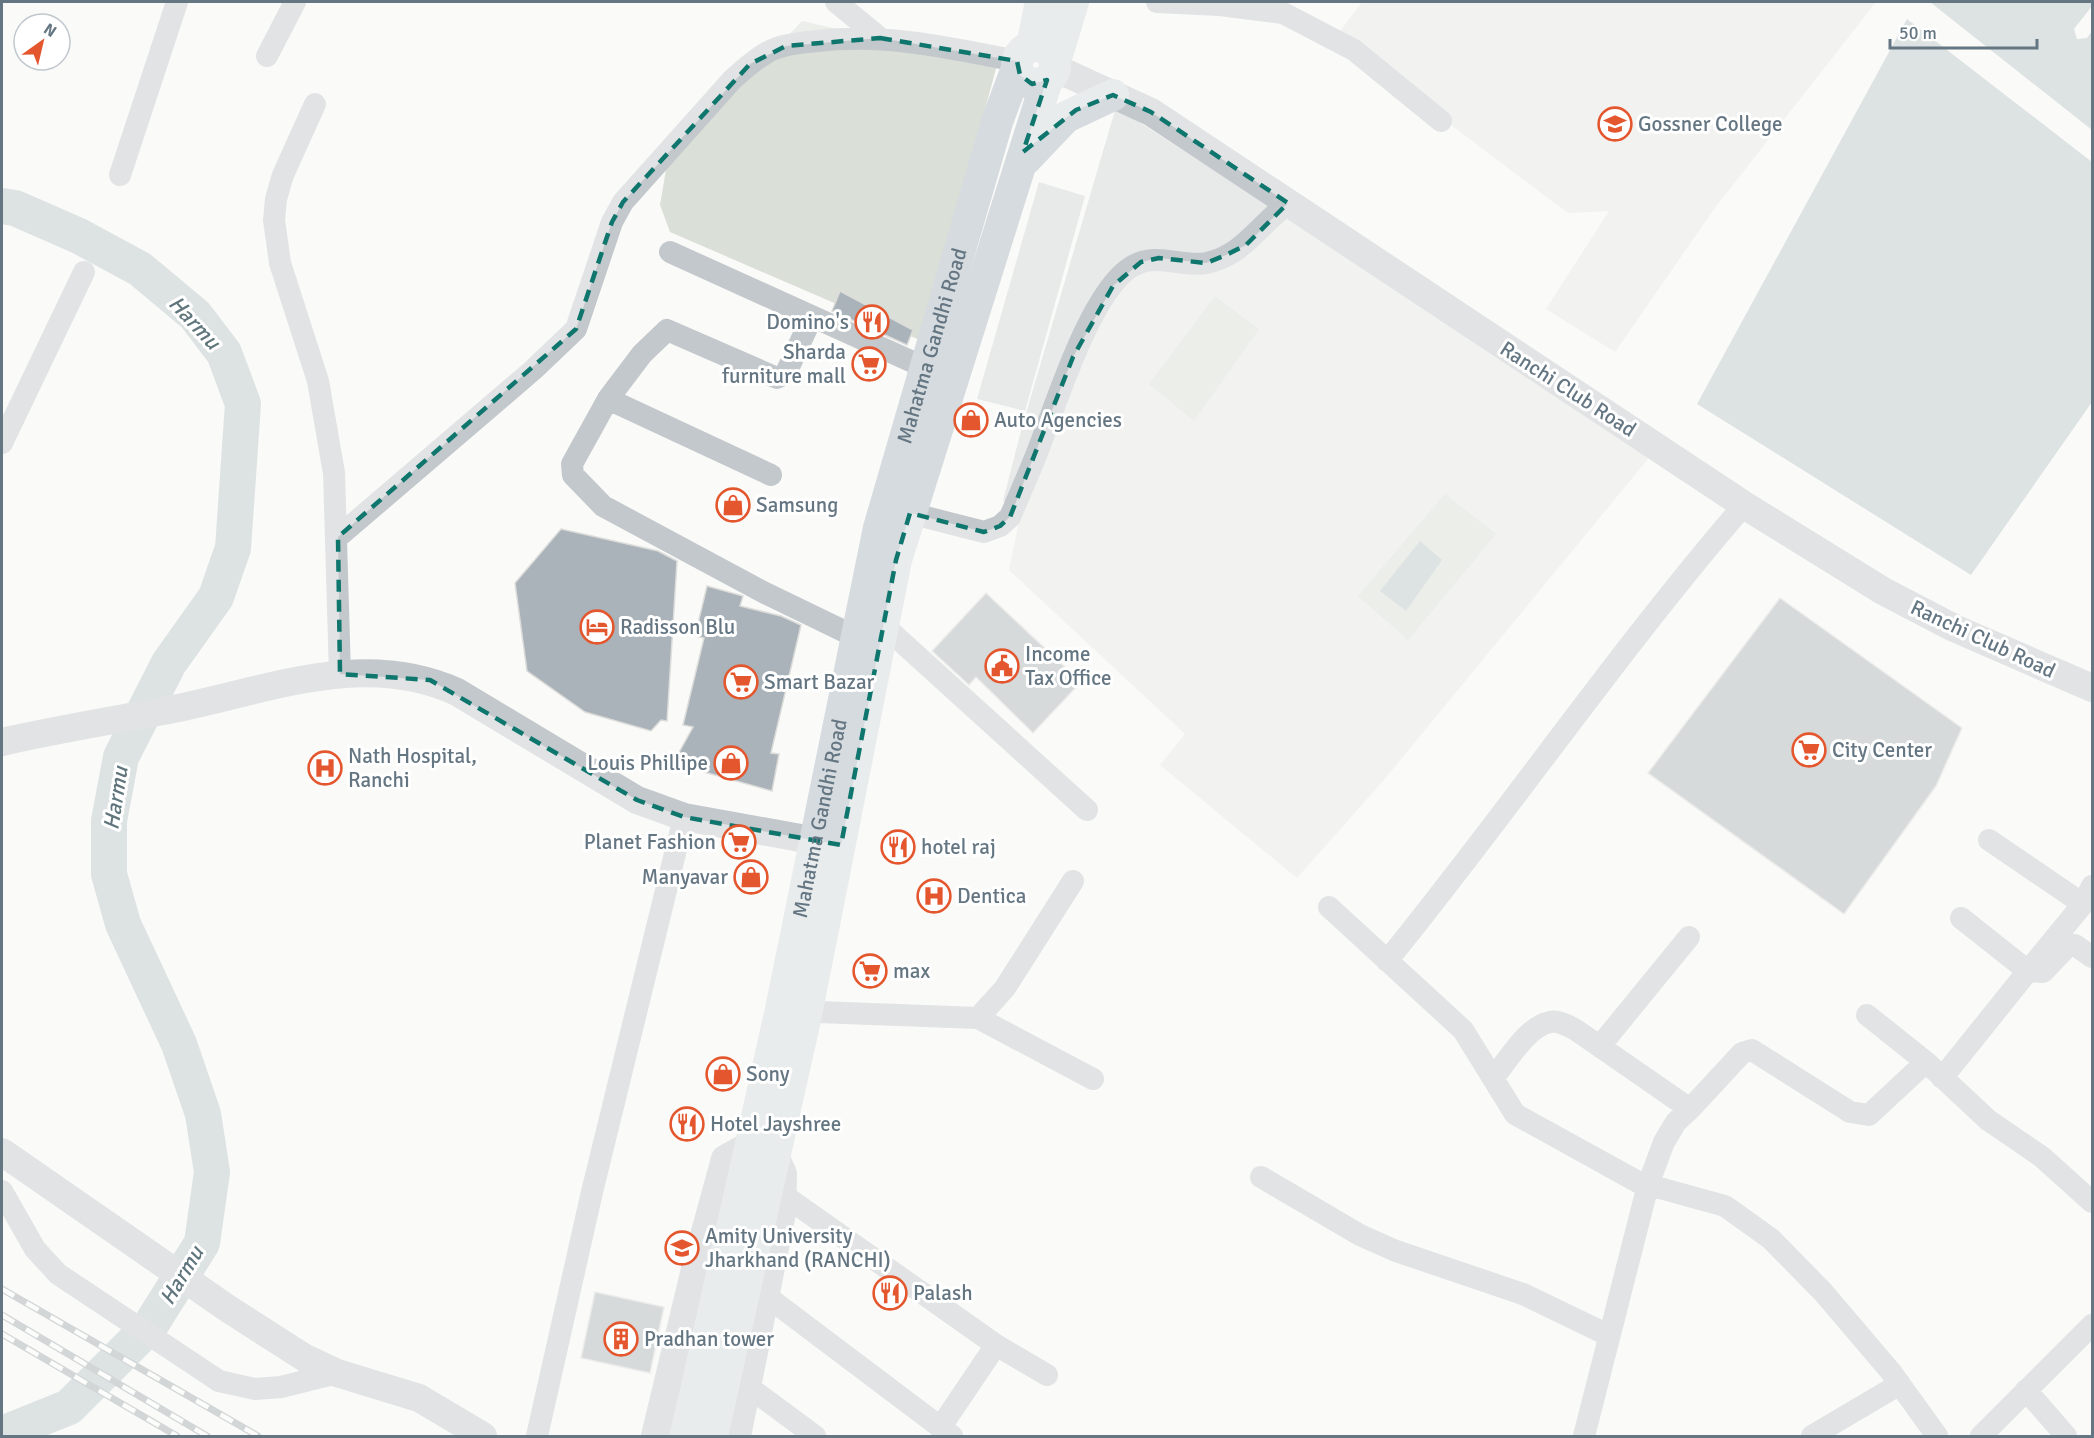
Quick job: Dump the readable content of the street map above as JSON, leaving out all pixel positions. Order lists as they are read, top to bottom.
{
  "streets": {
    "main road": ["Mahatma Gandhi Road"],
    "street": ["Ranchi Club Road"]
  },
  "crossings": [
    ["Mahatma Gandhi Road", "Ranchi Club Road"]
  ],
  "water": ["Harmu"],
  "places": {
    "school or university": ["Gossner College", "Amity University Jharkhand (RANCHI)"],
    "restaurant": [
      "Domino's",
      "hotel raj",
      "Hotel Jayshree",
      "Palash"
    ],
    "supermarket": [
      "Sharda furniture mall",
      "Smart Bazar",
      "City Center",
      "Planet Fashion",
      "max"
    ],
    "shop": [
      "Auto Agencies",
      "Samsung",
      "Louis Phillipe",
      "Manyavar",
      "Sony"
    ],
    "hotel": ["Radisson Blu"],
    "public building": ["Income Tax Office"],
    "hospital": ["Nath Hospital, Ranchi", "Dentica"],
    "building": ["Pradhan tower"]
  },
  "scale_bar": "50 m",
  "north": "top right"
}
